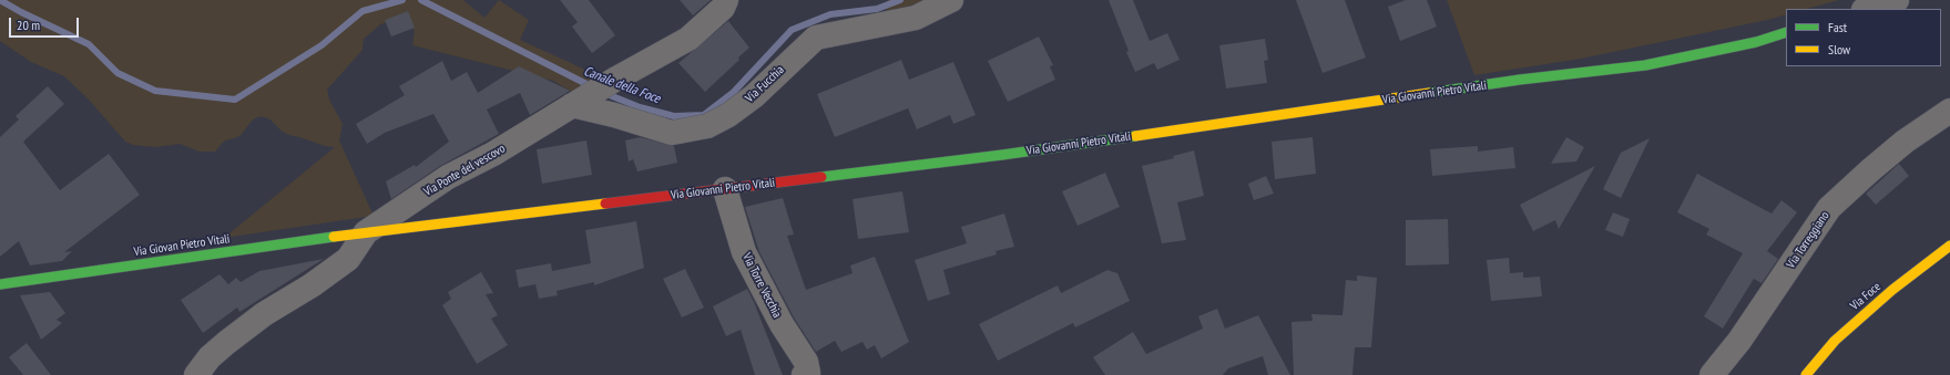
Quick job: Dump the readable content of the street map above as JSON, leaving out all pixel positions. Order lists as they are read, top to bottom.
{
  "streets": {
    "street": [
      "Via Fucchia",
      "Via Giovanni Pietro Vitali",
      "Via Ponte del vescovo",
      "Via Torreggiano",
      "Via Giovan Pietro Vitali",
      "Via Torre Vecchia",
      "Via Foce"
    ]
  },
  "crossings": [
    ["Via Fucchia", "Via Ponte del vescovo"],
    ["Via Giovanni Pietro Vitali", "Via Ponte del vescovo"],
    ["Via Giovanni Pietro Vitali", "Via Giovan Pietro Vitali"],
    ["Via Giovanni Pietro Vitali", "Via Torre Vecchia"],
    ["Via Ponte del vescovo", "Via Giovan Pietro Vitali"]
  ],
  "water": ["Canale della Foce"],
  "legend": ["Fast", "Slow"],
  "scale_bar": "20 m"
}
